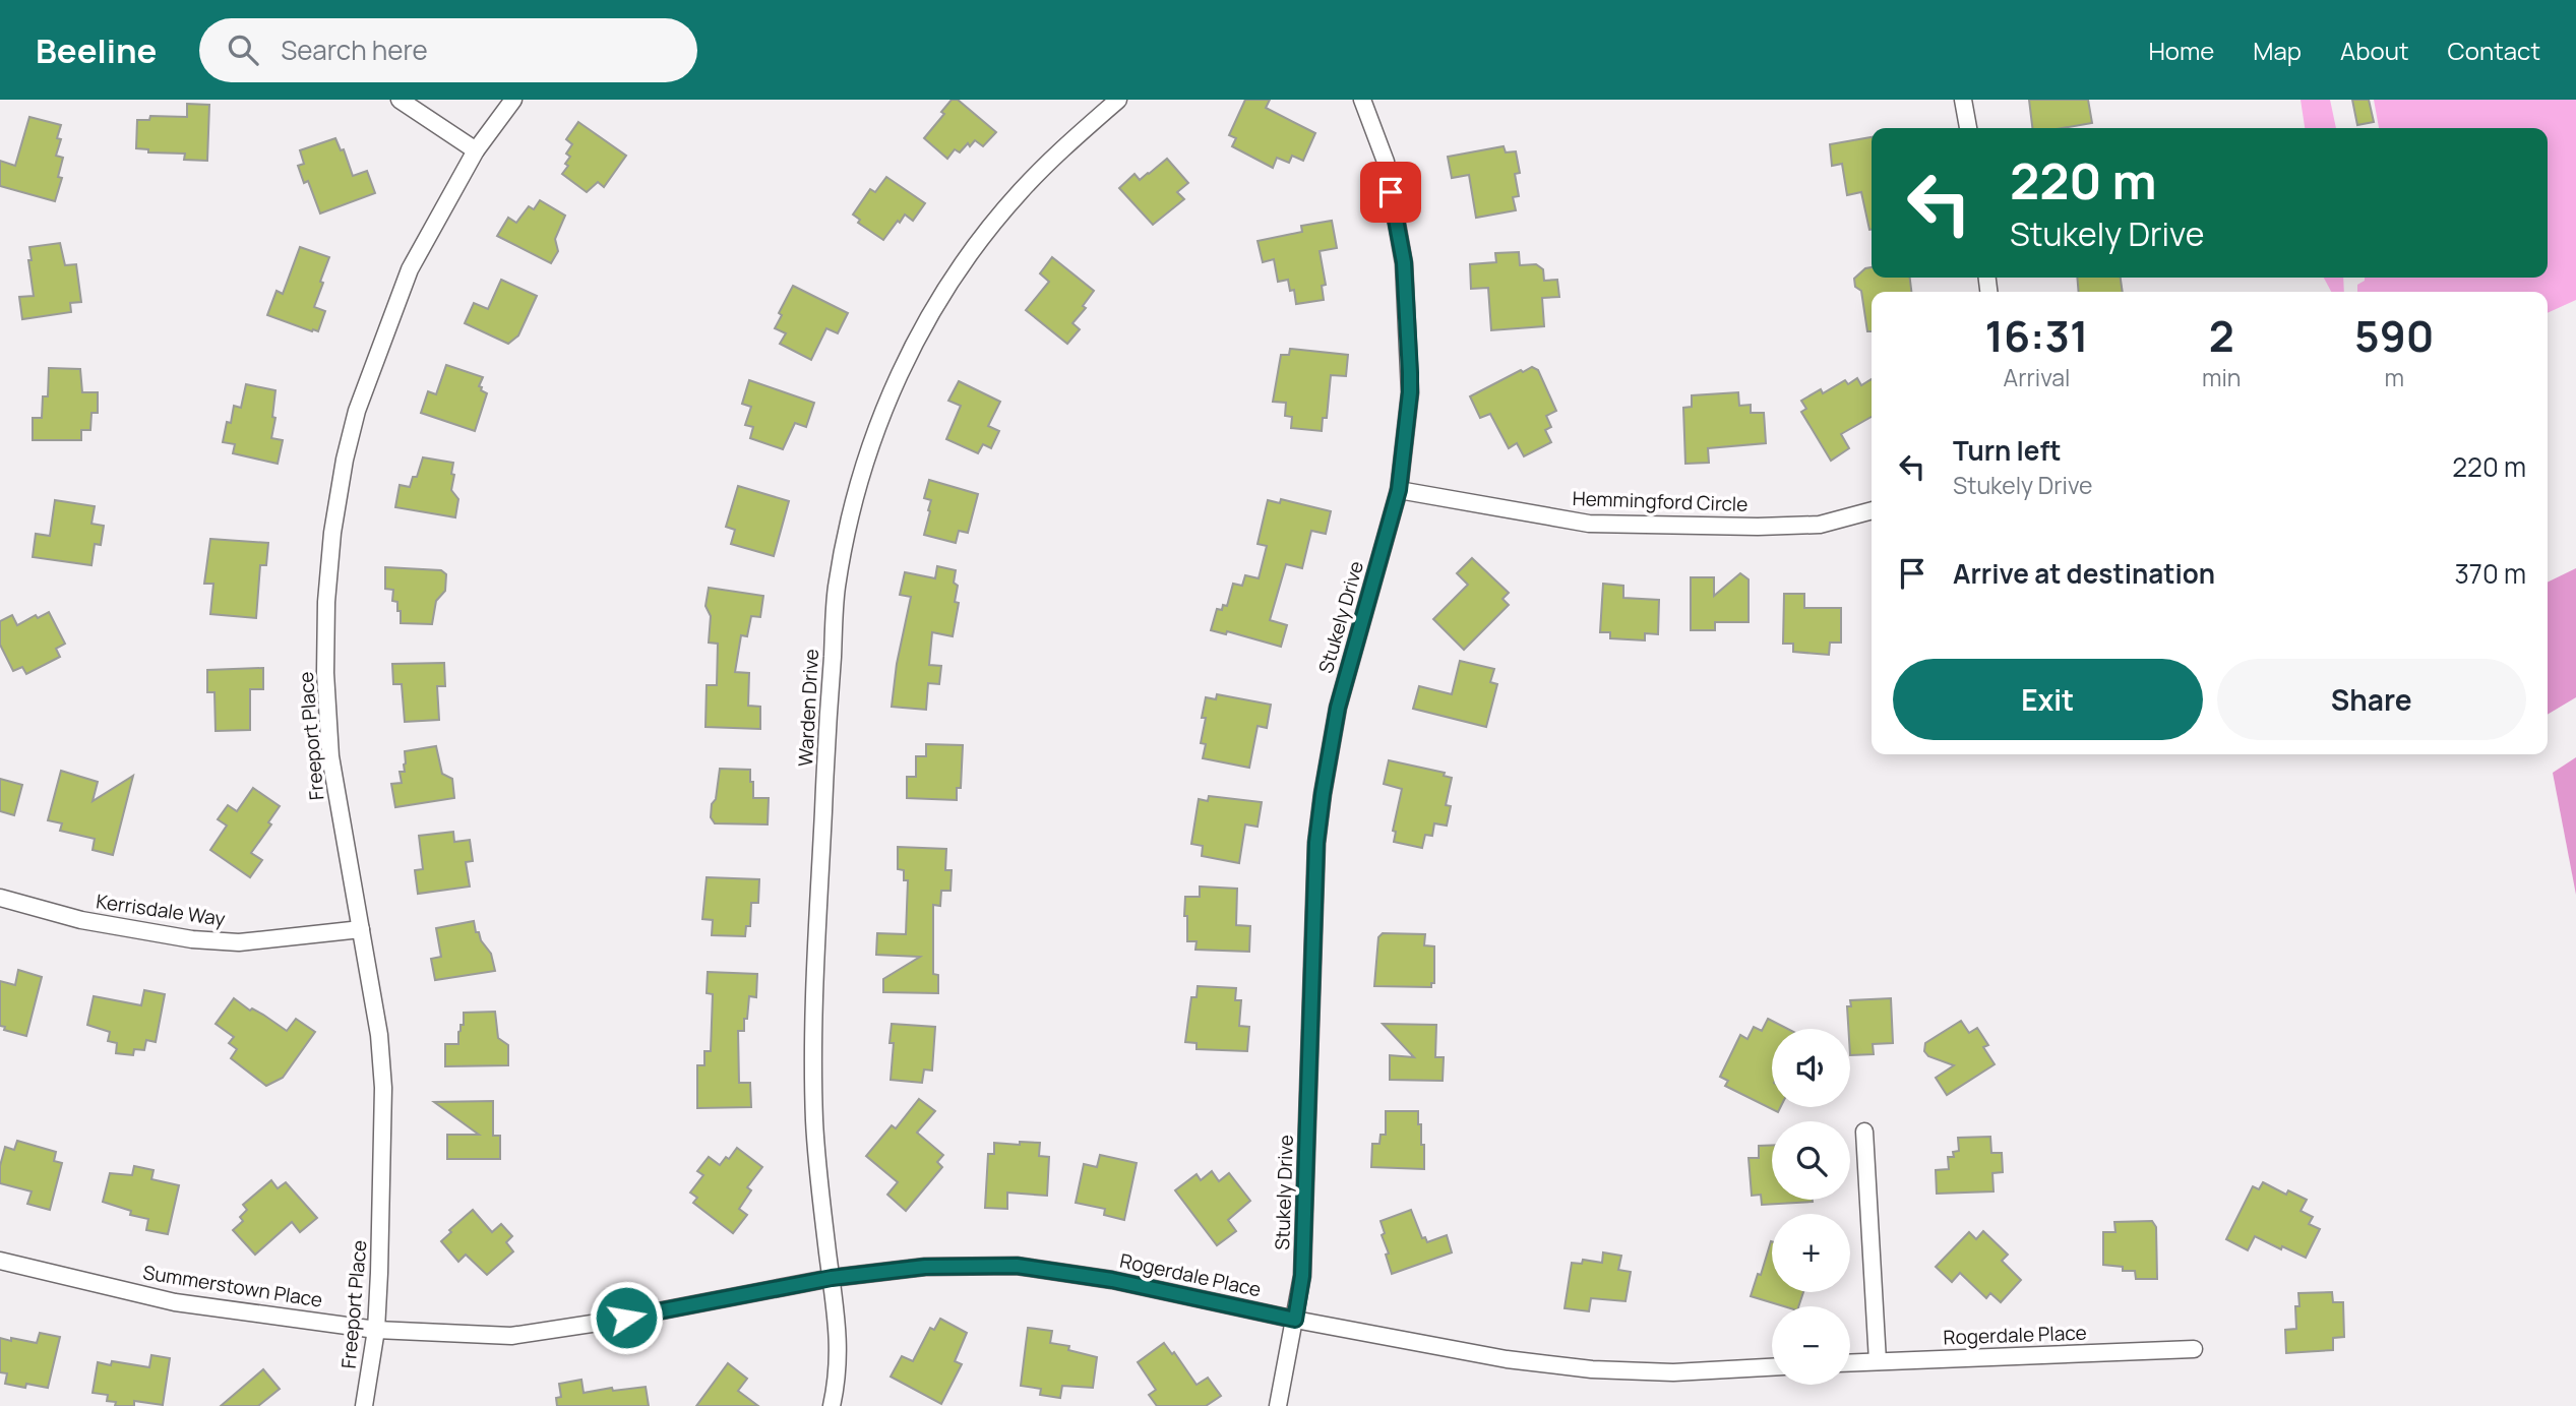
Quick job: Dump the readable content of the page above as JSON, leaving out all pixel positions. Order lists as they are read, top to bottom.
{
  "streets": {
    "street": [
      "Hemmingford Circle",
      "Stukely Drive",
      "Warden Drive",
      "Freeport Place",
      "Kerrisdale Way",
      "Rogerdale Place",
      "Summerstown Place"
    ]
  },
  "crossings": [
    ["Hemmingford Circle", "Stukely Drive"],
    ["Stukely Drive", "Rogerdale Place"],
    ["Warden Drive", "Rogerdale Place"],
    ["Freeport Place", "Kerrisdale Way"],
    ["Freeport Place", "Rogerdale Place"],
    ["Freeport Place", "Summerstown Place"],
    ["Rogerdale Place", "Summerstown Place"]
  ],
  "page": {
    "header": "Beeline",
    "search": "Search here",
    "nav": [
      "Home",
      "Map",
      "About",
      "Contact"
    ],
    "turn": ["220 m", "Stukely Drive"],
    "eta": [
      "16:31",
      "Arrival",
      "2",
      "min",
      "590",
      "m"
    ],
    "list": [
      {
        "name": "Turn left",
        "note": "Stukely Drive",
        "value": "220 m"
      },
      {
        "name": "Arrive at destination",
        "value": "370 m"
      }
    ],
    "buttons": ["Exit", "Share"],
    "map_buttons": ["+", "−"]
  }
}
